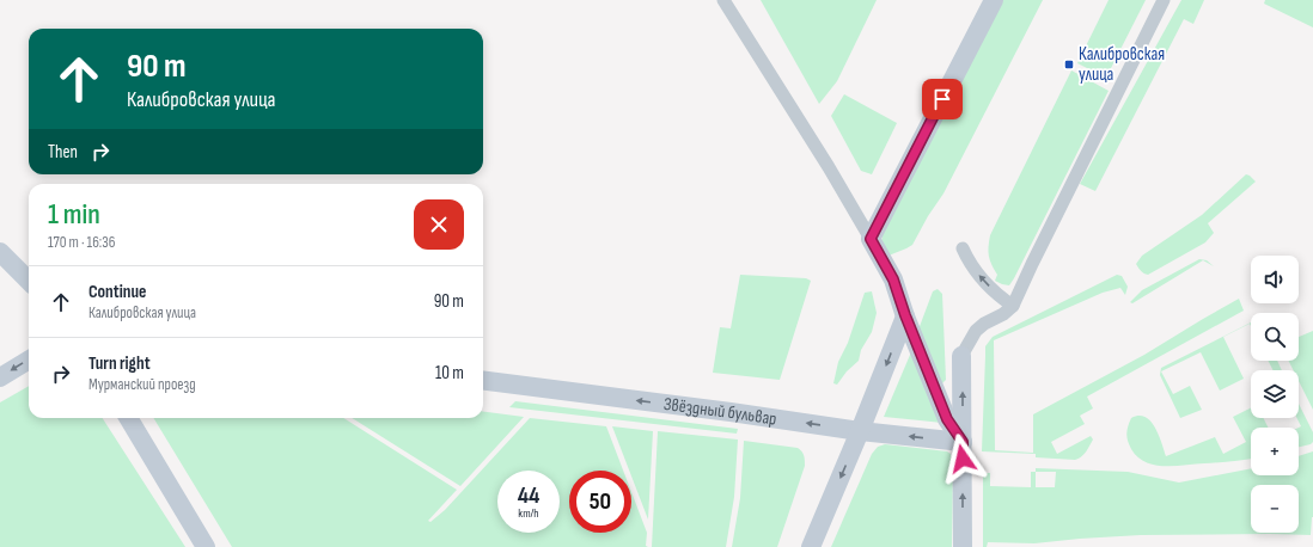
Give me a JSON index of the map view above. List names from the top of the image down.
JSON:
{
  "streets": {
    "street": ["Звёздный бульвар"]
  },
  "one_way": ["Звёздный бульвар"],
  "places": {
    "transit": ["Калибровская улица"]
  },
  "page": {
    "turn": ["90 m", "Калибровская улица"],
    "then": "Then",
    "heading": ["1 min", "170 m · 16:36"],
    "map_buttons": ["+", "−"],
    "list": [
      {
        "name": "Continue",
        "note": "Калибровская улица",
        "value": "90 m"
      },
      {
        "name": "Turn right",
        "note": "Мурманский проезд",
        "value": "10 m"
      }
    ],
    "speed": "44 km/h",
    "limit": "50"
  }
}
